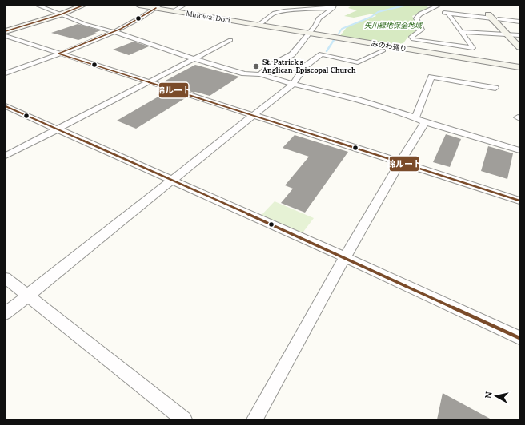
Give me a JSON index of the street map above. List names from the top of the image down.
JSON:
{
  "streets": {
    "street": ["Minowa-Dori", "みのわ通り"]
  },
  "crossings": [
    ["Minowa-Dori", "みのわ通り"]
  ],
  "parks": ["矢川緑地保全地域"],
  "places": ["St. Patrick's Anglican-Episcopal Church"],
  "lines": ["transit line 錦ルート"],
  "north": "left"
}
